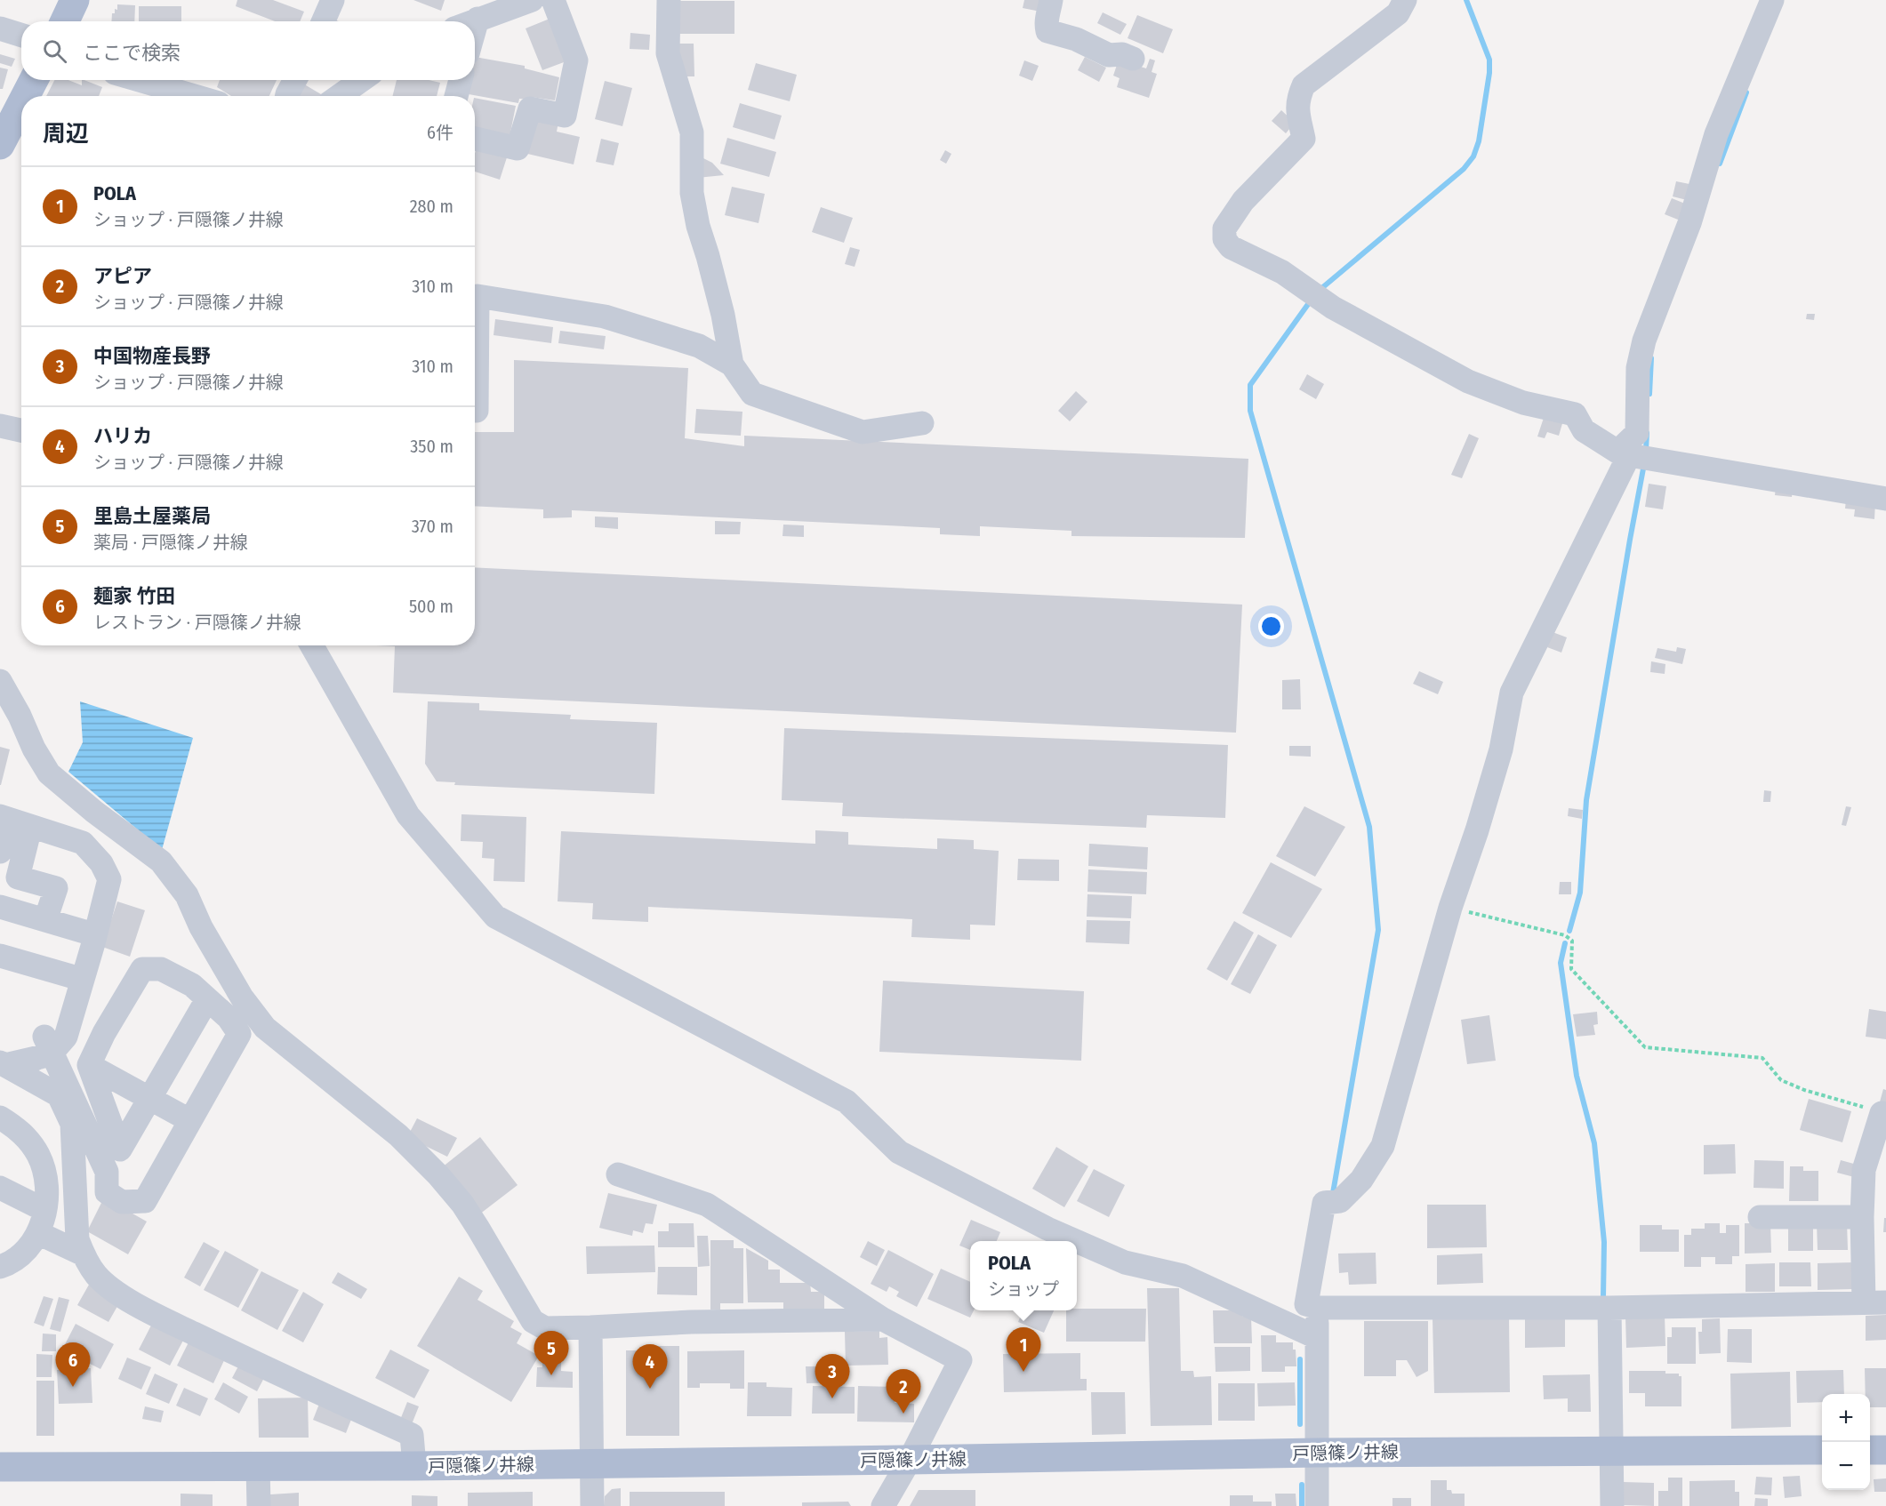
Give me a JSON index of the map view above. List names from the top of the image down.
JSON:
{
  "streets": {
    "main road": ["戸隠篠ノ井線"]
  },
  "page": {
    "search": "ここで検索",
    "heading": ["周辺", "6件"],
    "list": [
      {
        "mark": "1",
        "name": "POLA",
        "note": "ショップ · 戸隠篠ノ井線",
        "value": "280 m"
      },
      {
        "mark": "2",
        "name": "アピア",
        "note": "ショップ · 戸隠篠ノ井線",
        "value": "310 m"
      },
      {
        "mark": "3",
        "name": "中国物産長野",
        "note": "ショップ · 戸隠篠ノ井線",
        "value": "310 m"
      },
      {
        "mark": "4",
        "name": "ハリカ",
        "note": "ショップ · 戸隠篠ノ井線",
        "value": "350 m"
      },
      {
        "mark": "5",
        "name": "里島土屋薬局",
        "note": "薬局 · 戸隠篠ノ井線",
        "value": "370 m"
      },
      {
        "mark": "6",
        "name": "麺家 竹田",
        "note": "レストラン · 戸隠篠ノ井線",
        "value": "500 m"
      }
    ],
    "popup": ["POLA", "ショップ"],
    "pins": [
      "1",
      "5",
      "6",
      "4",
      "3",
      "2"
    ],
    "map_buttons": ["+", "−"]
  }
}
